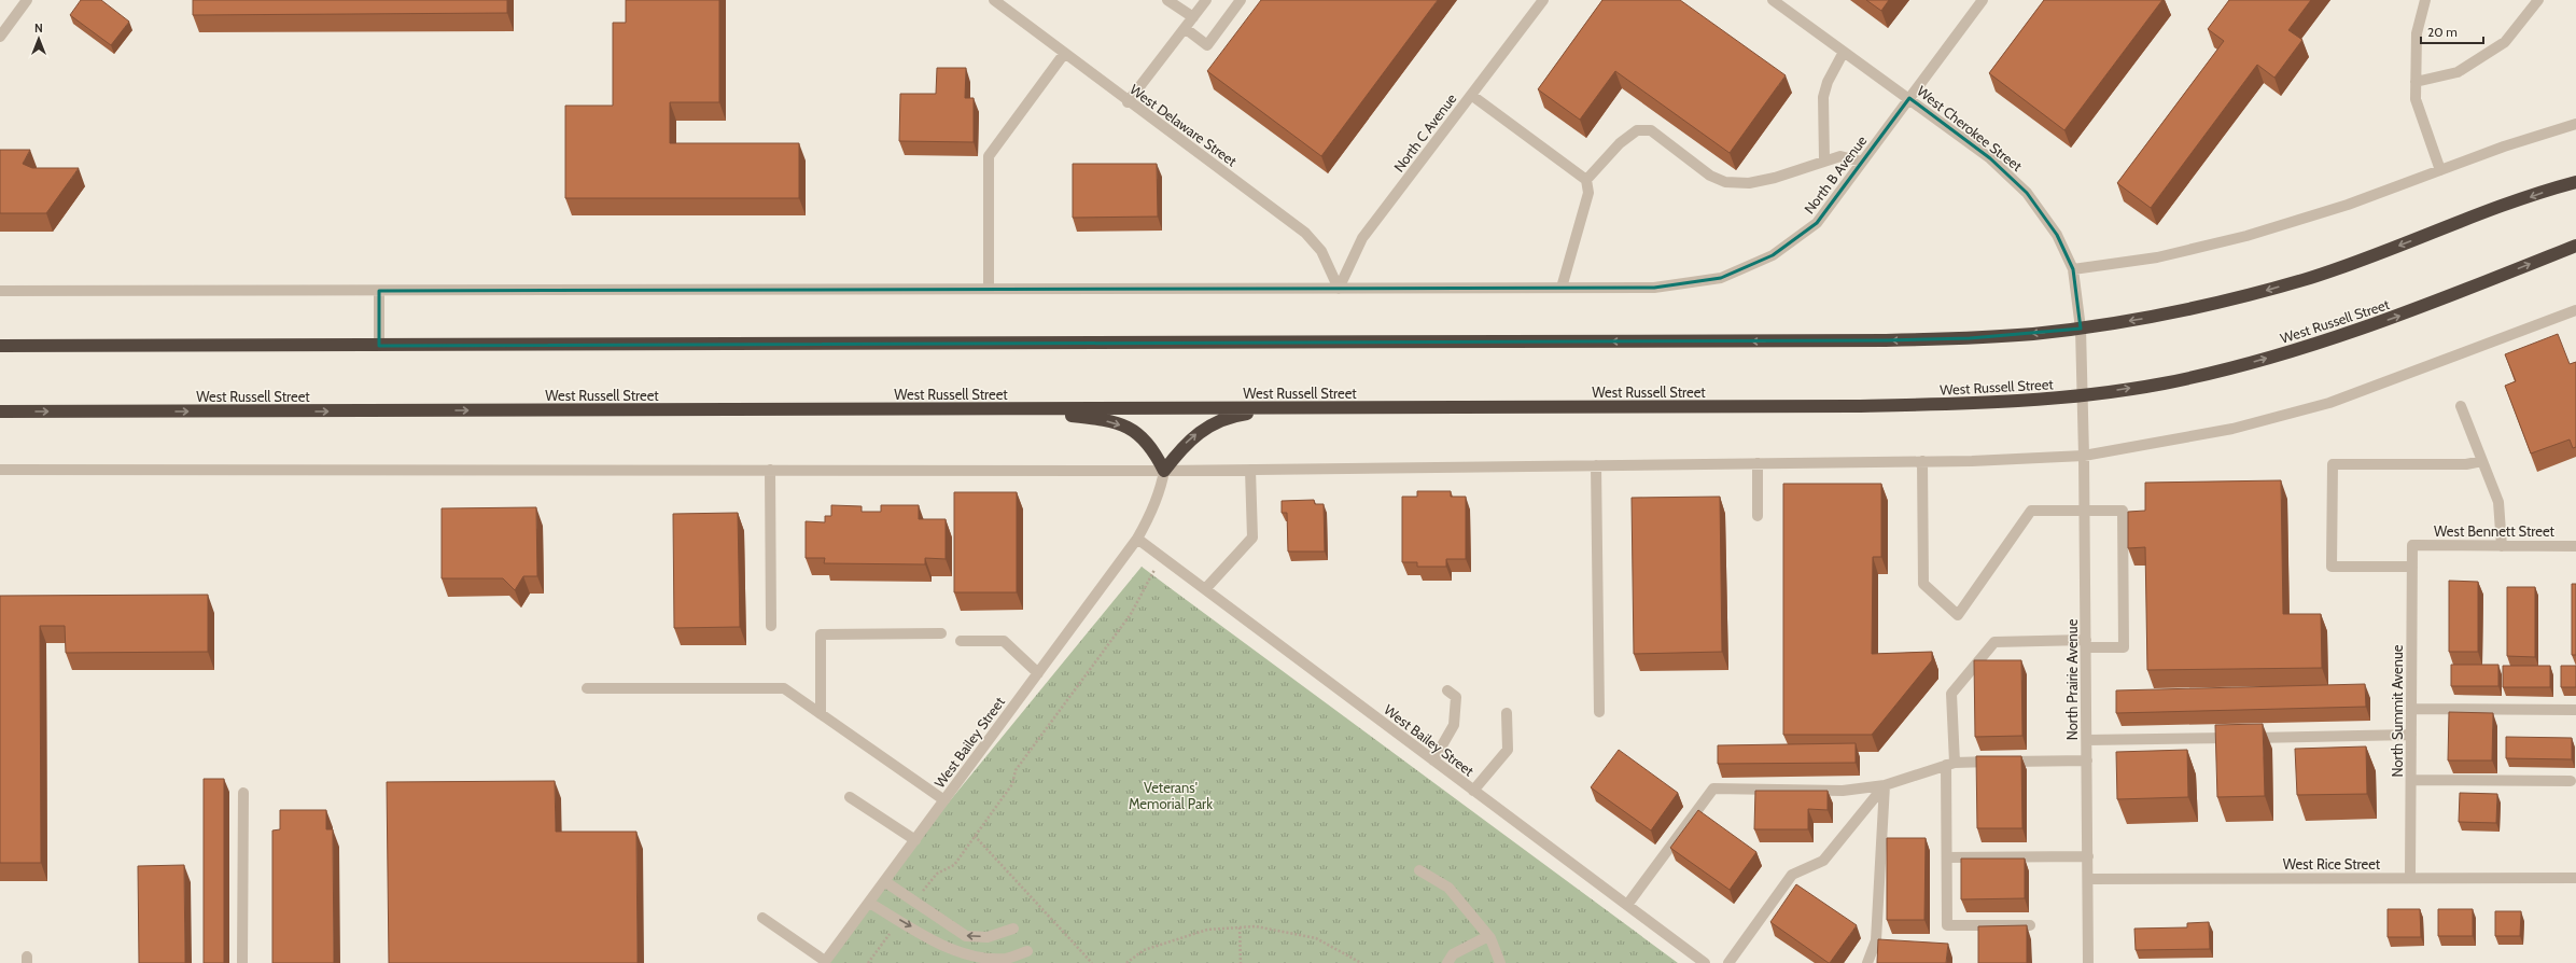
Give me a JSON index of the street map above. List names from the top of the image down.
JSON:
{
  "streets": {
    "highway": ["West Russell Street"],
    "street": [
      "West Delaware Street",
      "West Cherokee Street",
      "North C Avenue",
      "North B Avenue",
      "West Bennett Street",
      "North Prairie Avenue",
      "North Summit Avenue",
      "West Bailey Street",
      "West Rice Street"
    ]
  },
  "crossings": [
    ["West Delaware Street", "North C Avenue"],
    ["West Cherokee Street", "North B Avenue"],
    ["West Cherokee Street", "West Russell Street"],
    ["West Cherokee Street", "North Prairie Avenue"],
    ["West Russell Street", "North Prairie Avenue"],
    ["West Bennett Street", "North Summit Avenue"],
    ["North Prairie Avenue", "West Rice Street"],
    ["North Summit Avenue", "West Rice Street"]
  ],
  "parks": ["Veterans' Memorial Park"],
  "scale_bar": "20 m",
  "north": "top"
}
